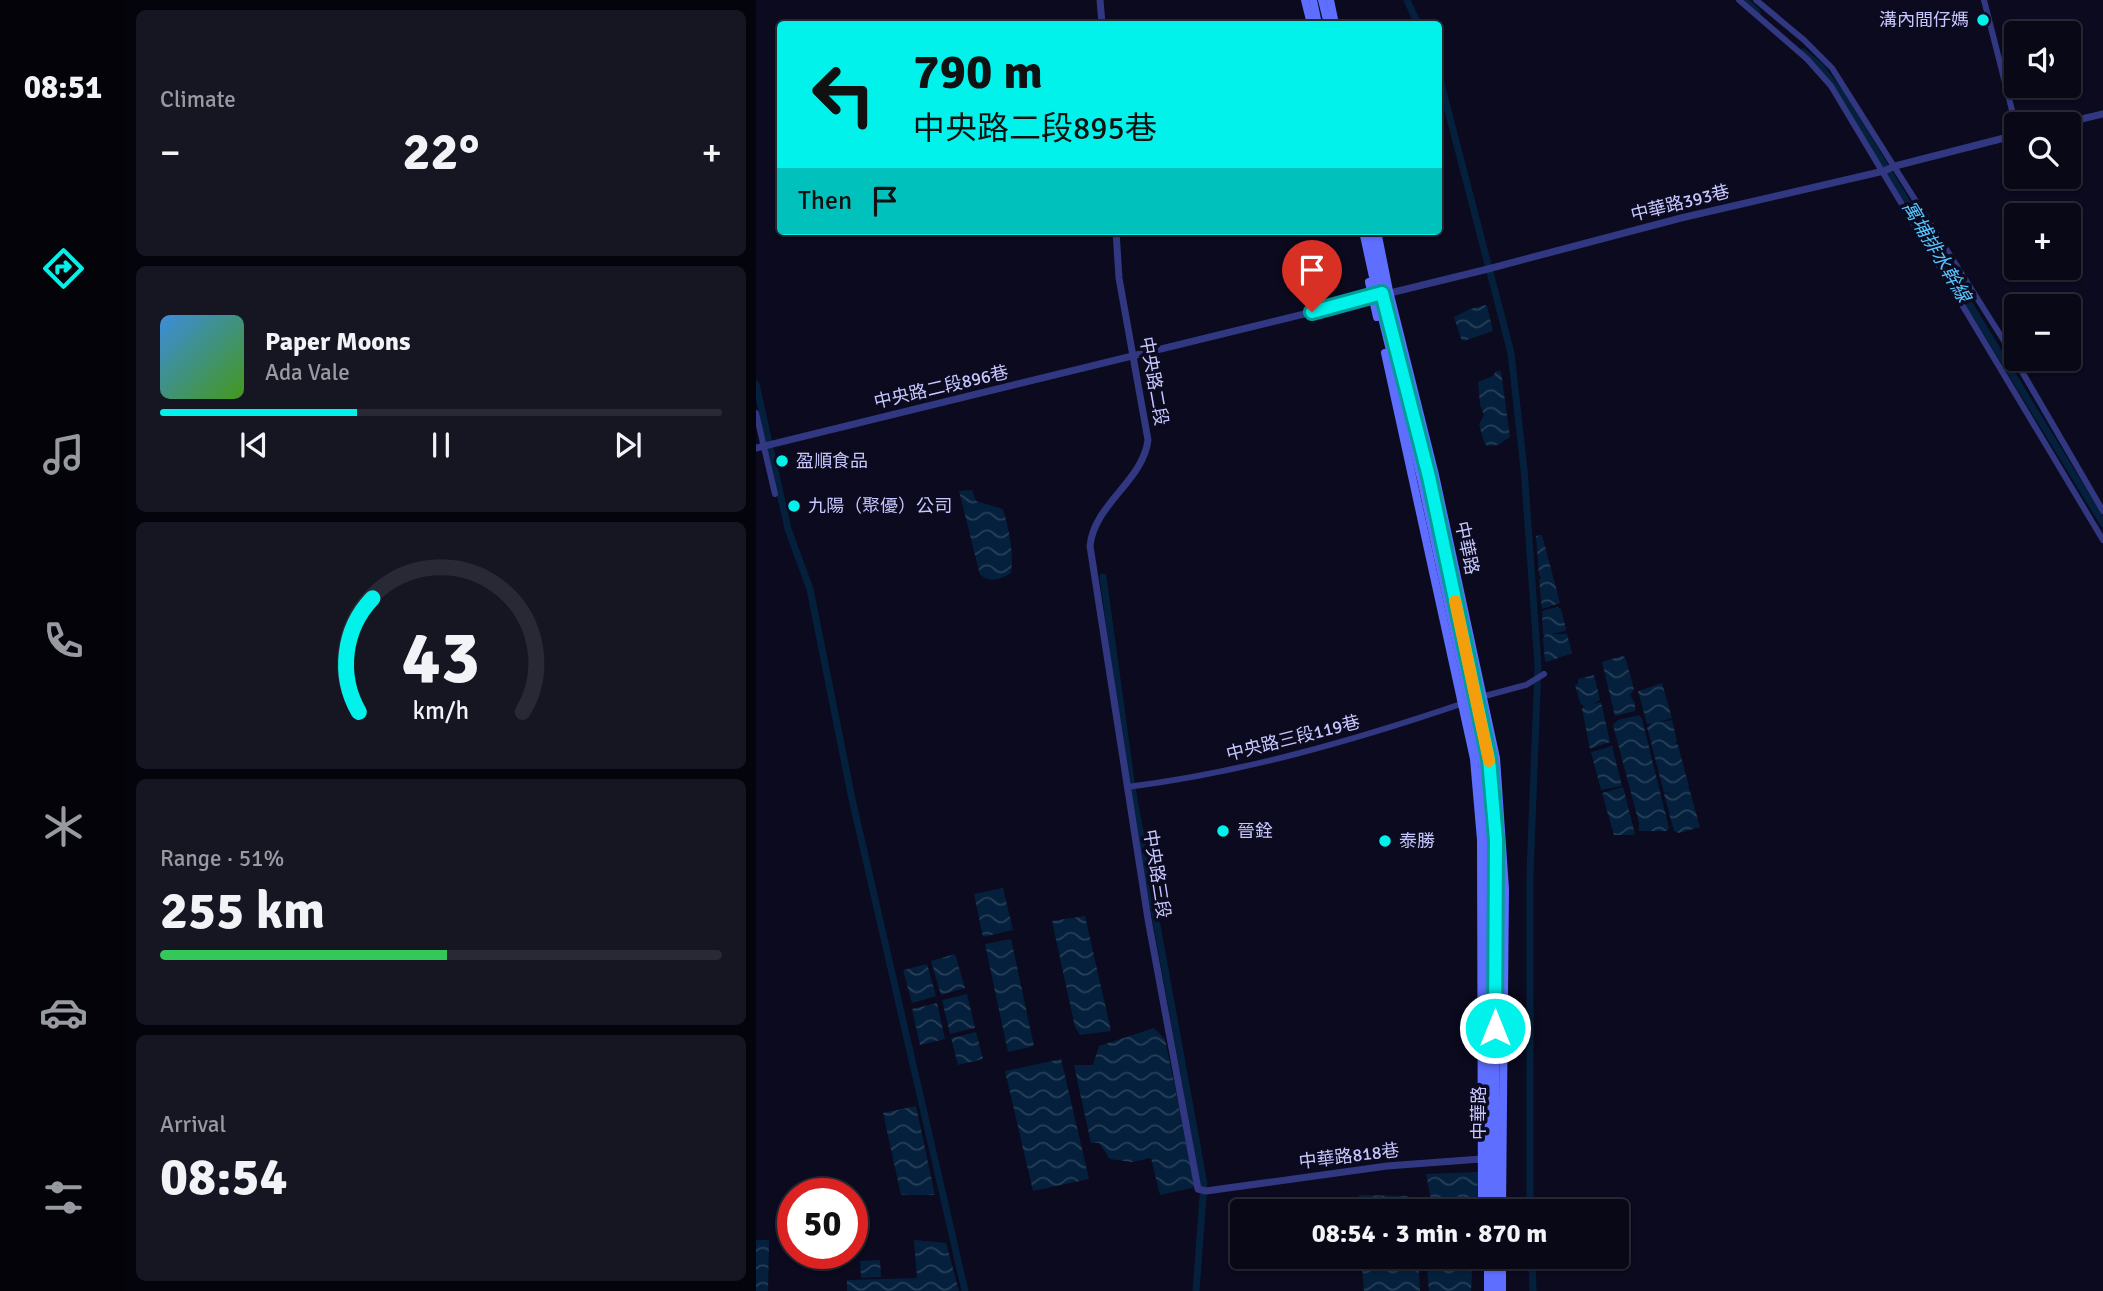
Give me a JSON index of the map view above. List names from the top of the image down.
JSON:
{
  "streets": {
    "main road": ["中華路"],
    "street": [
      "中華路393巷",
      "中央路二段",
      "中央路二段896巷",
      "中央路三段119巷",
      "中央路三段",
      "中華路818巷"
    ]
  },
  "crossings": [
    ["中華路393巷", "中央路二段896巷"],
    ["中華路393巷", "中華路"],
    ["中央路二段", "中央路二段896巷"],
    ["中央路二段", "中央路三段"],
    ["中央路二段896巷", "中華路"],
    ["中華路", "中央路三段119巷"],
    ["中華路", "中華路818巷"],
    ["中央路三段119巷", "中央路三段"],
    ["中央路三段", "中華路818巷"]
  ],
  "water": ["寓埔排水幹線"],
  "places": [
    "溝內間仔媽",
    "盈順食品",
    "九陽（聚優）公司",
    "晉銓",
    "泰勝"
  ],
  "page": {
    "tabs": "08:51",
    "tile": [
      "Climate",
      ["Range · 51%", "255 km"],
      ["Arrival", "08:54"]
    ],
    "map_buttons": ["+", "−"],
    "turn": ["790 m", "中央路二段895巷"],
    "heat": ["−", "22°", "+"],
    "then": "Then",
    "song": ["Paper Moons", "Ada Vale"],
    "limit": "50",
    "trip": "08:54 · 3 min · 870 m",
    "gauge": ["43", "km/h"]
  }
}
